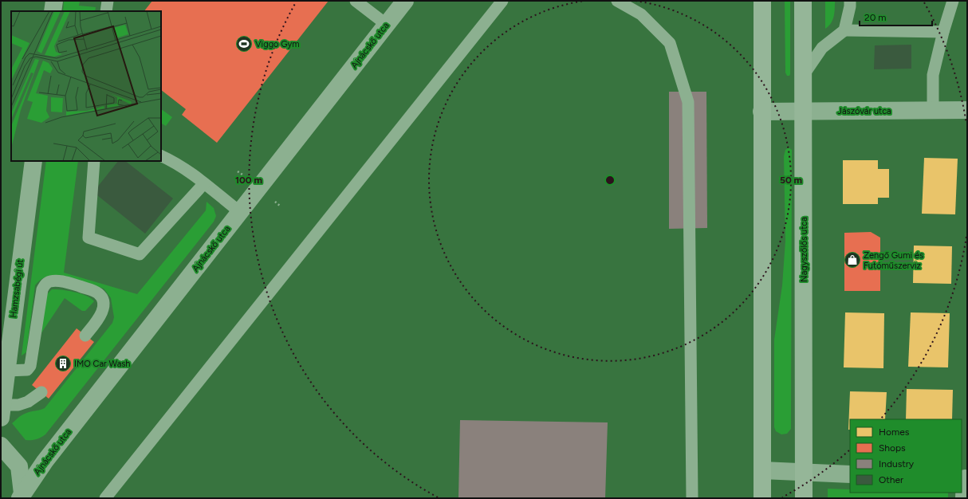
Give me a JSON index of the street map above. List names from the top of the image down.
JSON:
{
  "streets": {
    "main road": ["Nagyszőlős utca"],
    "street": ["Ajnácskő utca", "Jászóvár utca", "Hamzsabégi út"]
  },
  "crossings": [
    ["Jászóvár utca", "Nagyszőlős utca"]
  ],
  "places": {
    "sports": ["Viggo Gym"],
    "shop": ["Zengő Gumi és Futóműszerviz"],
    "building": ["IMO Car Wash"]
  },
  "legend": [
    "Homes",
    "Shops",
    "Industry",
    "Other"
  ],
  "scale_bar": "20 m",
  "rings": ["50 m", "100 m"]
}
